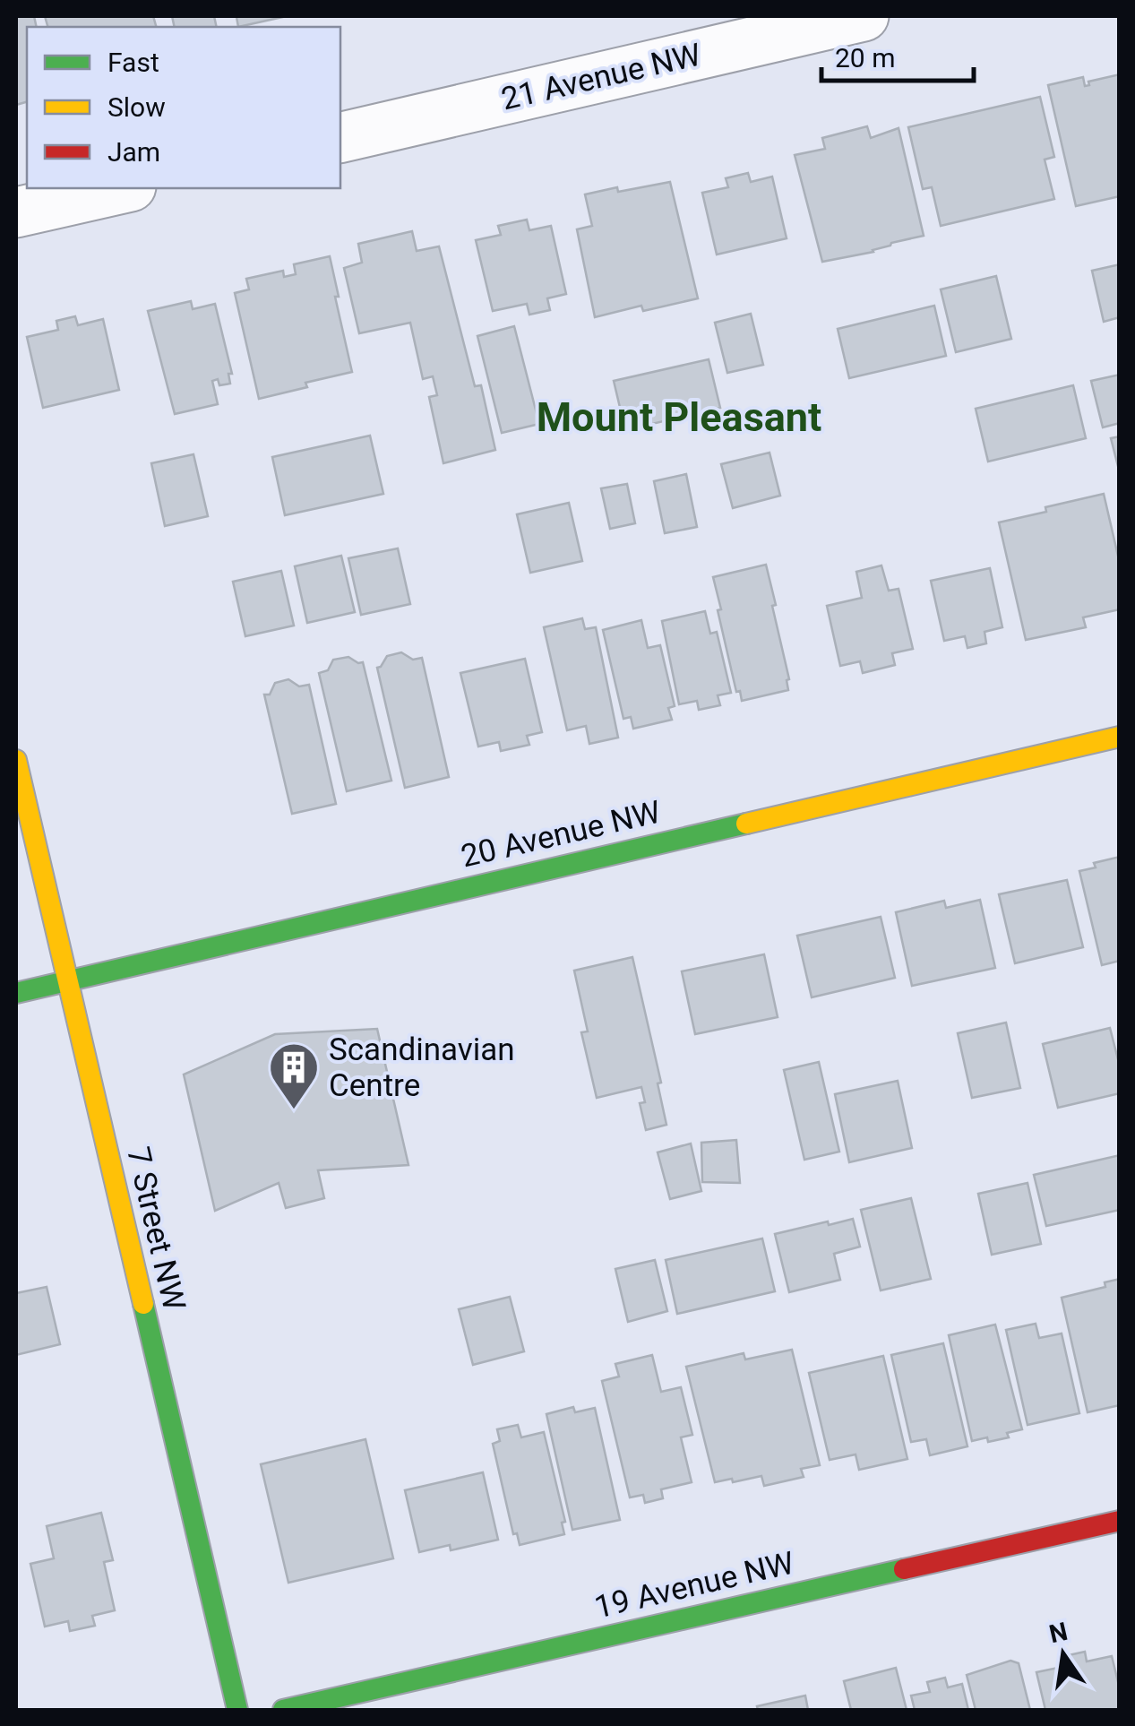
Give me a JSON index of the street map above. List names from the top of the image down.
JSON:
{
  "streets": {
    "street": [
      "21 Avenue NW",
      "20 Avenue NW",
      "7 Street NW",
      "19 Avenue NW"
    ]
  },
  "crossings": [
    ["20 Avenue NW", "7 Street NW"]
  ],
  "districts": ["Mount Pleasant"],
  "places": {
    "building": ["Scandinavian Centre"]
  },
  "legend": ["Fast", "Slow", "Jam"],
  "scale_bar": "20 m",
  "north": "top"
}
